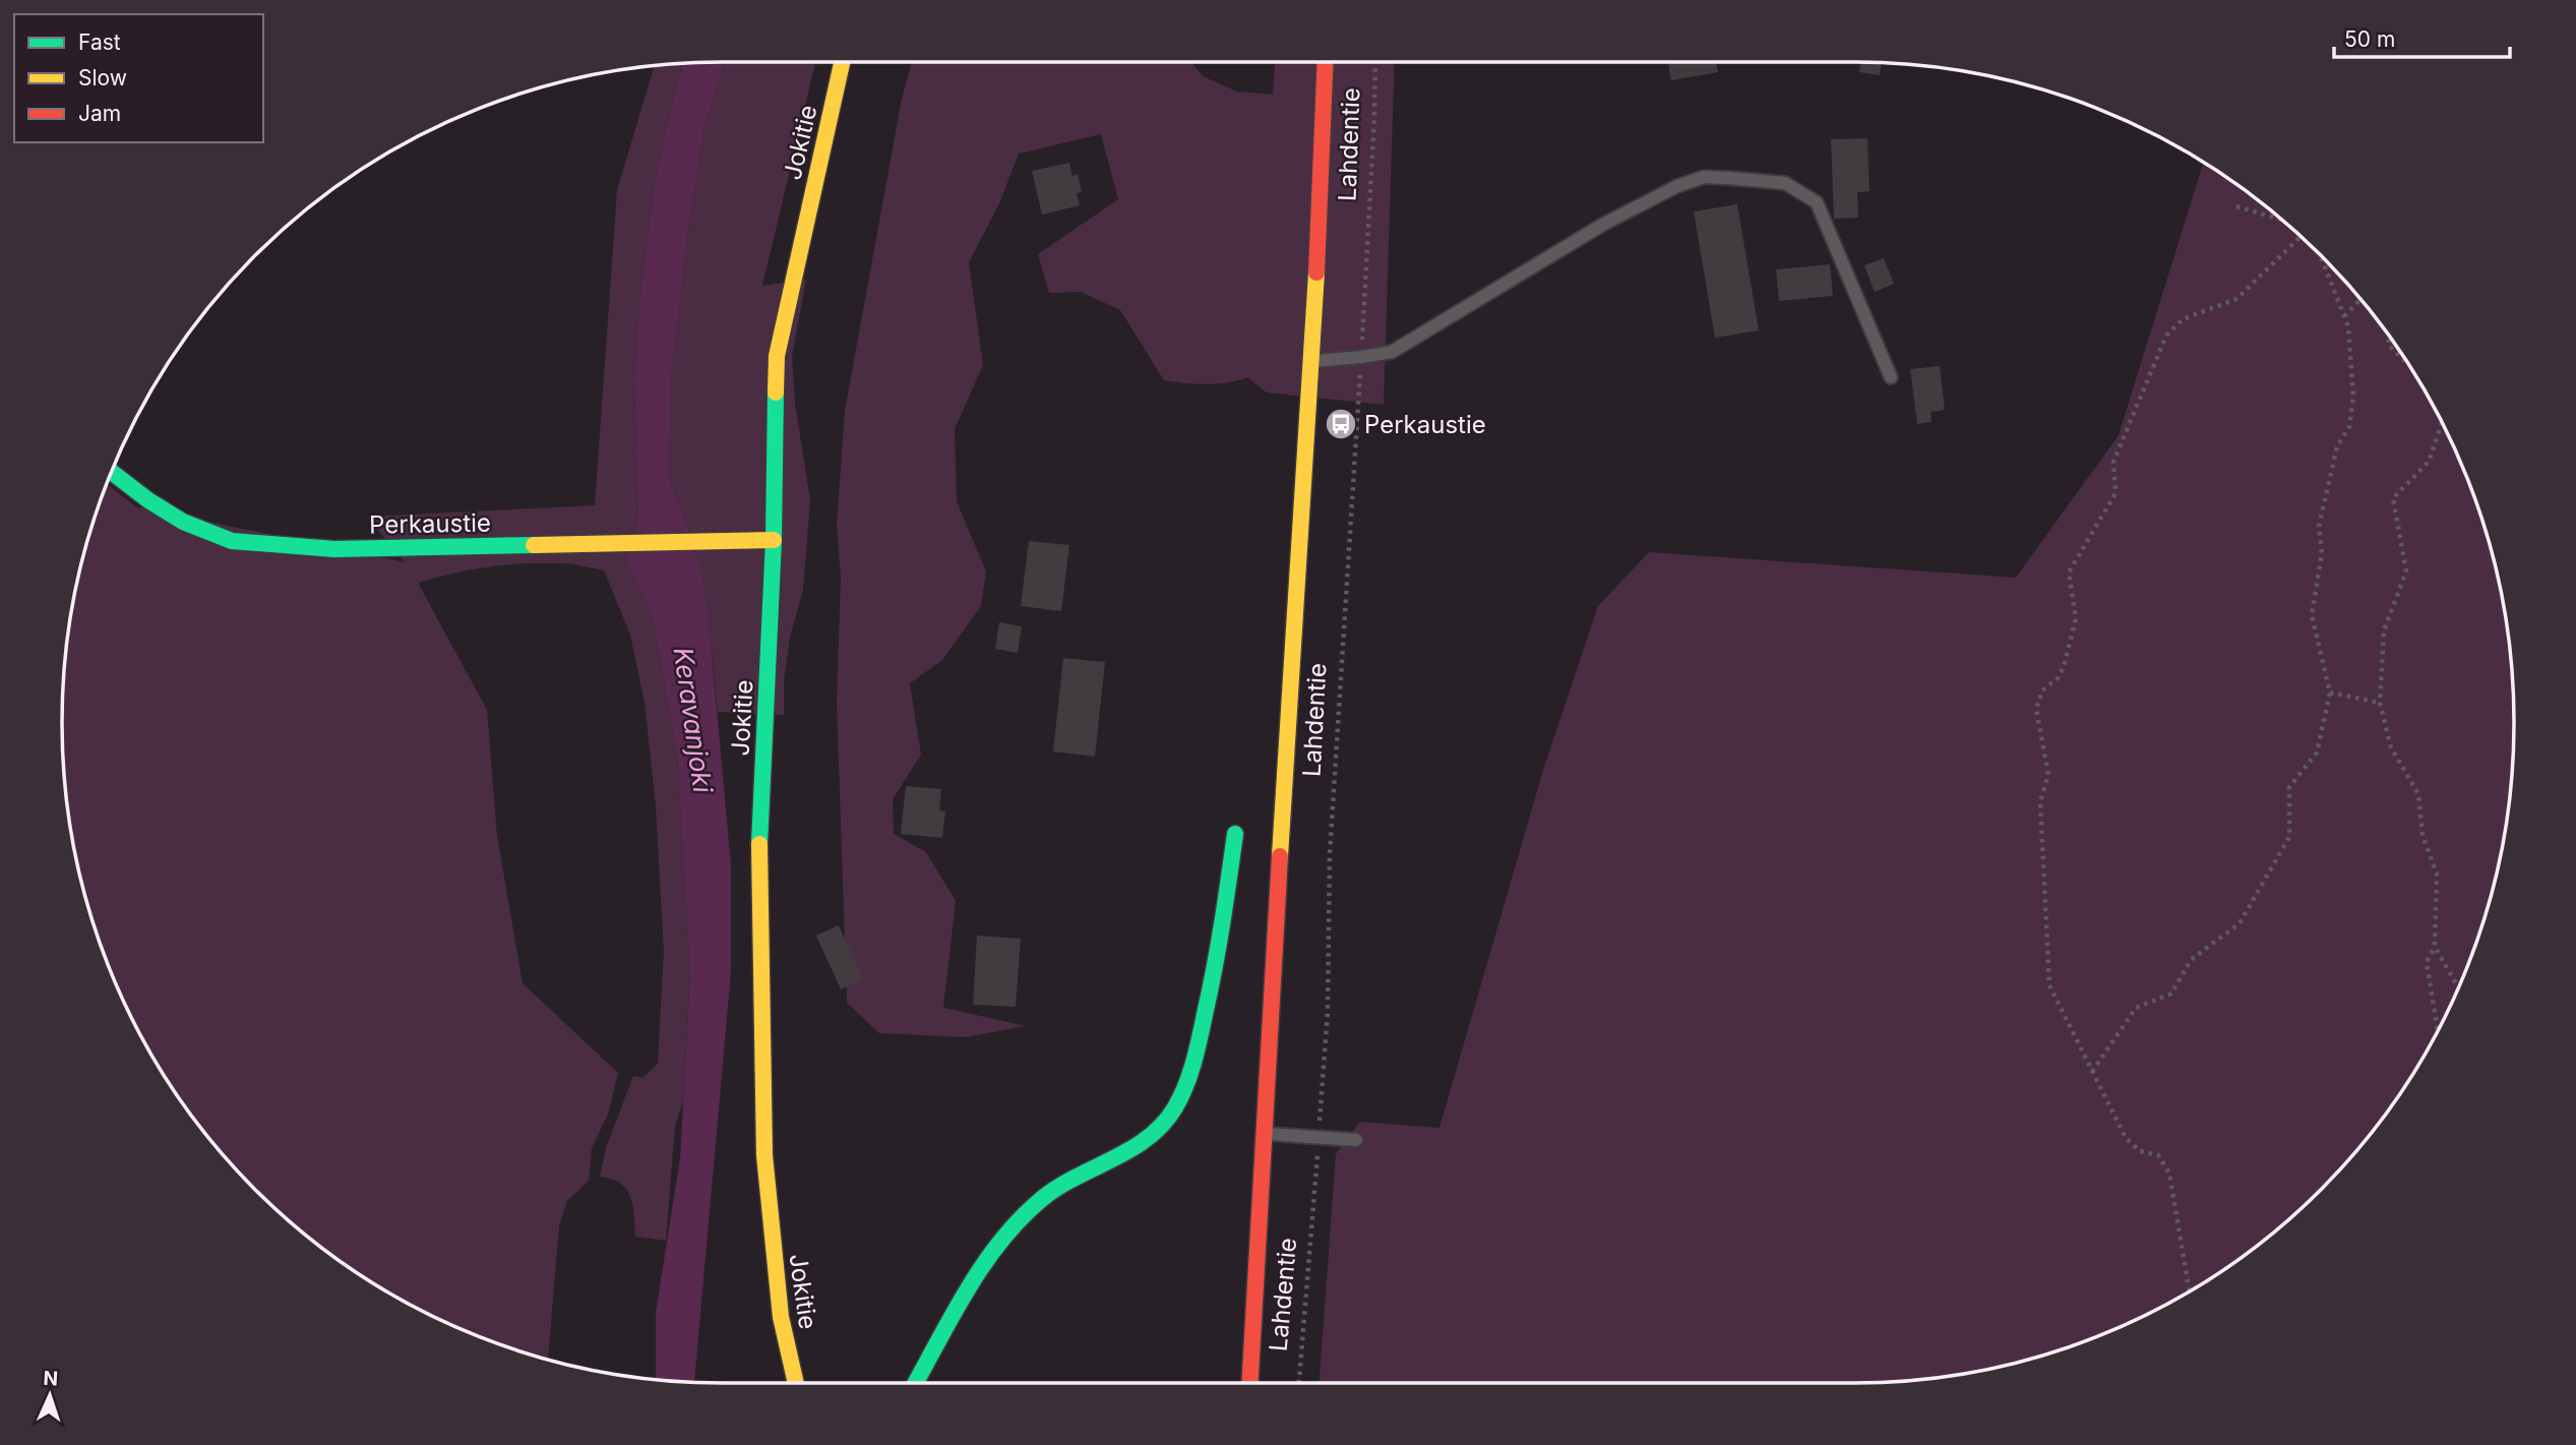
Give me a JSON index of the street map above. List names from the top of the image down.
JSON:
{
  "streets": {
    "street": ["Jokitie", "Lahdentie", "Perkaustie"]
  },
  "crossings": [
    ["Jokitie", "Perkaustie"]
  ],
  "water": ["Keravanjoki"],
  "places": {
    "bus stop": ["Perkaustie"]
  },
  "legend": ["Fast", "Slow", "Jam"],
  "scale_bar": "50 m",
  "north": "top"
}
